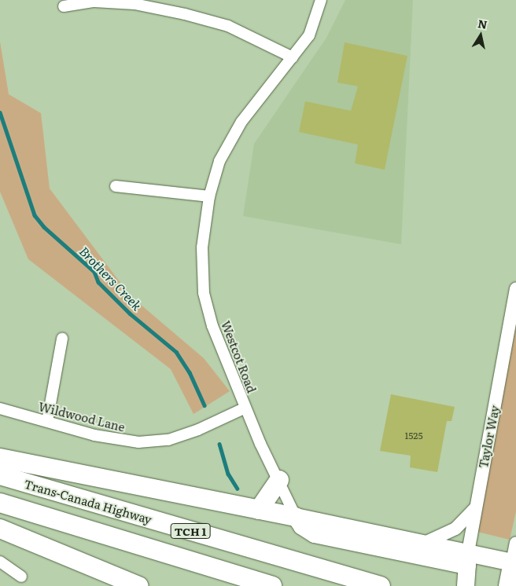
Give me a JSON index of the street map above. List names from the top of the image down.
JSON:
{
  "streets": {
    "highway": ["Taylor Way", "Trans-Canada Highway", "TCH 1"],
    "street": ["Westcot Road", "Wildwood Lane"]
  },
  "crossings": [
    ["Westcot Road", "Wildwood Lane"]
  ],
  "water": ["Brothers Creek"],
  "house_numbers": ["1525"],
  "north": "top"
}
